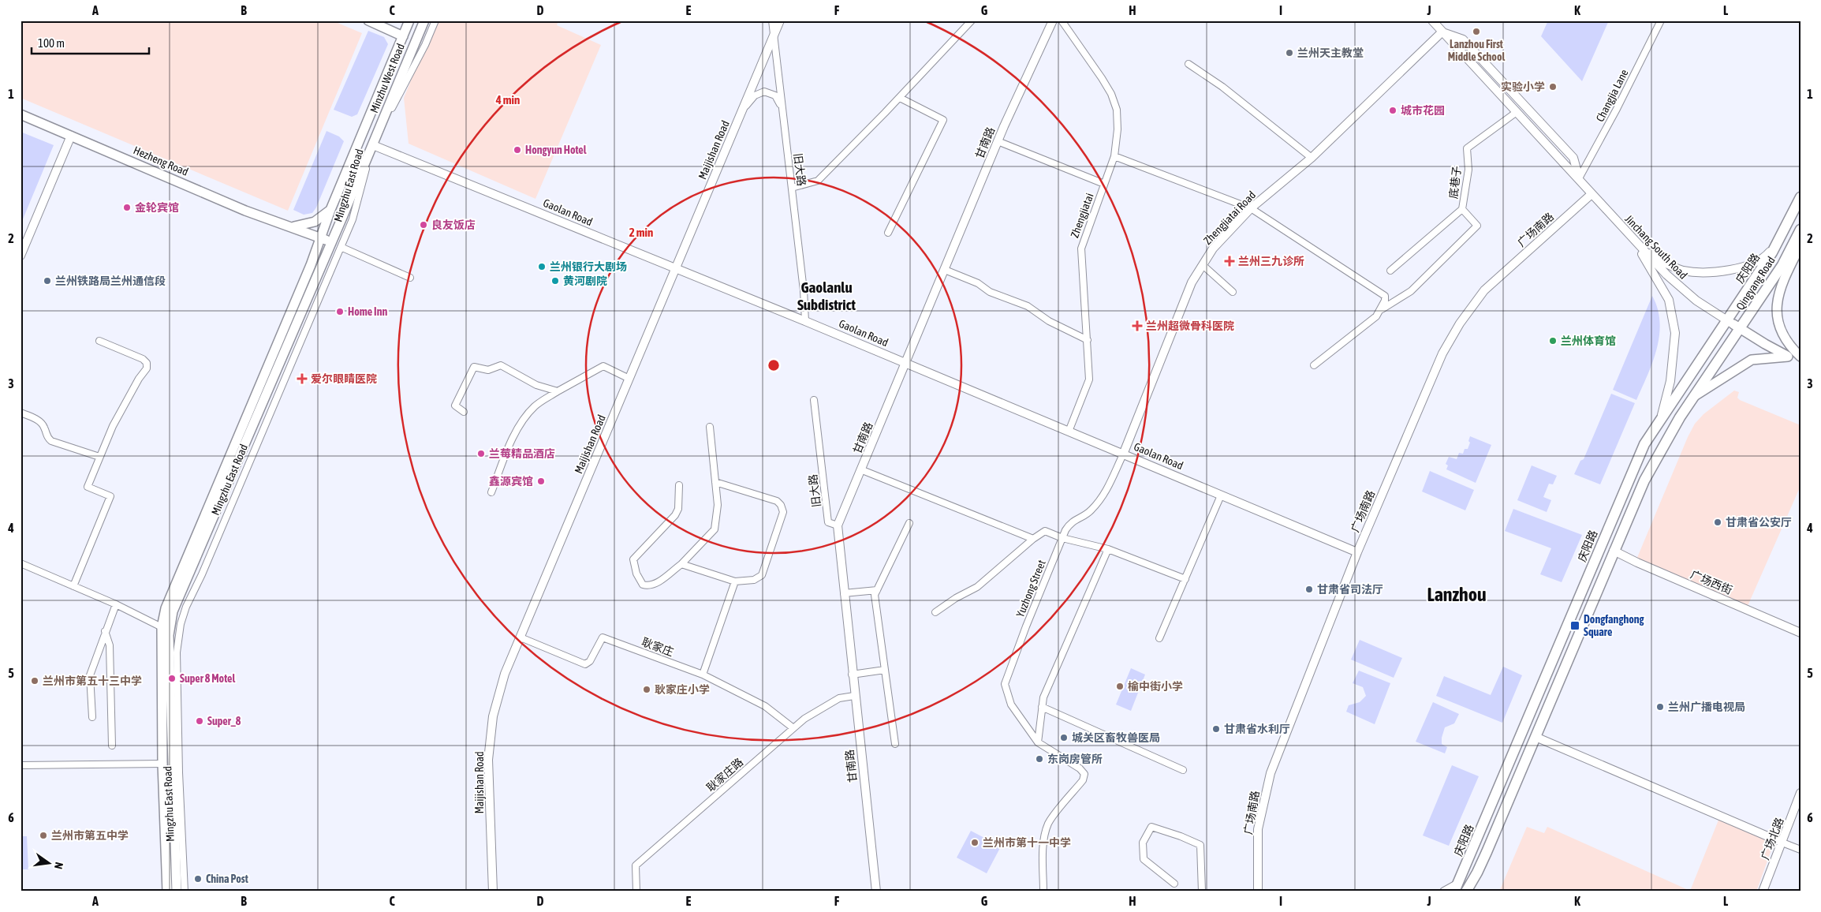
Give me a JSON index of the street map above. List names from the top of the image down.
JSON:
{
  "streets": {
    "main road": [
      "Minzhu West Road",
      "Hezheng Road",
      "Mingzhu East Road",
      "Gaolan Road",
      "庆阳路",
      "Qingyang Road"
    ],
    "street": [
      "Changjia Lane",
      "甘南路",
      "Maijishan Road",
      "旧大路",
      "底巷子",
      "Zhengjiatai",
      "Zhengjiatai Road",
      "广场南路",
      "Jinchang South Road",
      "广场西街",
      "Yuzhong Street",
      "耿家庄",
      "耿家庄路",
      "广场北路"
    ]
  },
  "crossings": [
    ["Minzhu West Road", "Mingzhu East Road"],
    ["Minzhu West Road", "Gaolan Road"],
    ["Changjia Lane", "Jinchang South Road"],
    ["甘南路", "旧大路"],
    ["甘南路", "Gaolan Road"],
    ["甘南路", "耿家庄路"],
    ["Maijishan Road", "旧大路"],
    ["Maijishan Road", "Gaolan Road"],
    ["Maijishan Road", "耿家庄"],
    ["Hezheng Road", "Mingzhu East Road"],
    ["旧大路", "Gaolan Road"],
    ["底巷子", "Jinchang South Road"],
    ["Mingzhu East Road", "Gaolan Road"],
    ["Gaolan Road", "Zhengjiatai"],
    ["Gaolan Road", "Zhengjiatai Road"],
    ["Gaolan Road", "广场南路"],
    ["Gaolan Road", "Yuzhong Street"],
    ["Zhengjiatai Road", "Jinchang South Road"],
    ["Zhengjiatai Road", "Yuzhong Street"],
    ["广场南路", "Jinchang South Road"],
    ["Jinchang South Road", "庆阳路"],
    ["Jinchang South Road", "Qingyang Road"],
    ["庆阳路", "Qingyang Road"],
    ["庆阳路", "广场西街"],
    ["耿家庄", "耿家庄路"]
  ],
  "districts": ["Gaolanlu Subdistrict", "Lanzhou"],
  "places": {
    "other": [
      "Lanzhou First Middle School",
      "兰州天主教堂",
      "实验小学",
      "城市花园",
      "Hongyun Hotel",
      "金轮宾馆",
      "良友饭店",
      "兰州银行大剧场",
      "兰州铁路局兰州通信段",
      "黄河剧院",
      "Home Inn",
      "兰州体育馆",
      "兰莓精品酒店",
      "鑫源宾馆",
      "甘肃省公安厅",
      "甘肃省司法厅",
      "Super 8 Motel",
      "兰州市第五十三中学",
      "榆中街小学",
      "耿家庄小学",
      "兰州广播电视局",
      "Super_8",
      "甘肃省水利厅",
      "城关区畜牧兽医局",
      "东岗房管所",
      "兰州市第五中学",
      "兰州市第十一中学",
      "China Post"
    ],
    "health": ["兰州三九诊所", "兰州超微骨科医院", "爱尔眼睛医院"],
    "transit": ["Dongfanghong Square"]
  },
  "scale_bar": "100 m",
  "north": "right",
  "grid": {
    "columns": [
      "A",
      "B",
      "C",
      "D",
      "E",
      "F",
      "G",
      "H",
      "I",
      "J",
      "K",
      "L"
    ],
    "rows": [
      "1",
      "2",
      "3",
      "4",
      "5",
      "6"
    ]
  },
  "rings": ["4 min", "2 min"]
}
